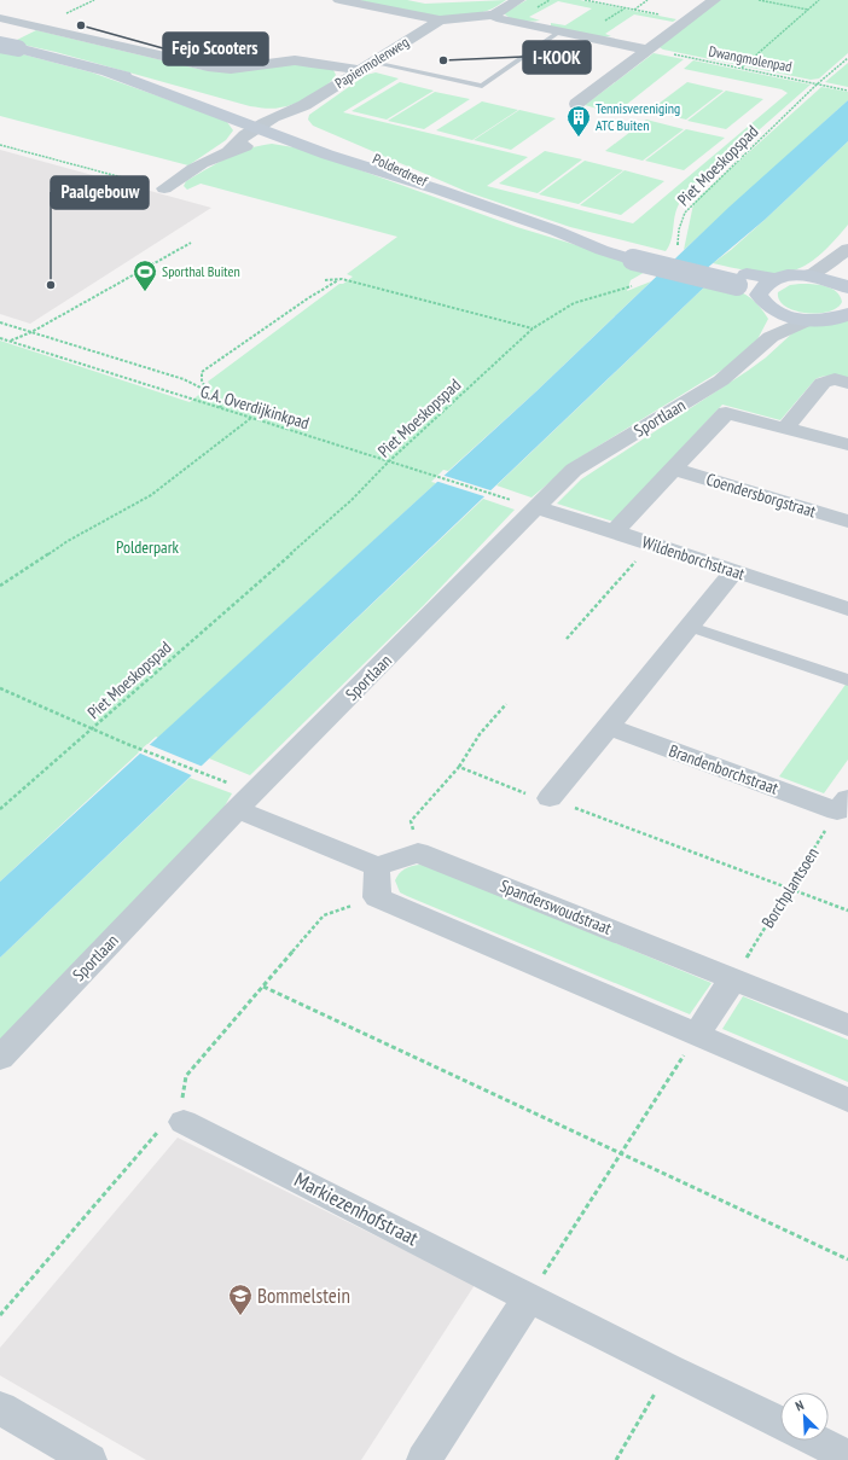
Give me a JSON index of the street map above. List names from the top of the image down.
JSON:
{
  "streets": {
    "main road": ["Polderdreef"],
    "street": [
      "Papiermolenweg",
      "Sportlaan",
      "Coendersborgstraat",
      "Wildenborchstraat",
      "Brandenborchstraat",
      "Spanderswoudstraat",
      "Markiezenhofstraat"
    ],
    "path": [
      "Dwangmolenpad",
      "Piet Moeskopspad",
      "G.A. Overdijkinkpad",
      "Borchplantsoen"
    ]
  },
  "crossings": [
    ["Dwangmolenpad", "Piet Moeskopspad"],
    ["Papiermolenweg", "Polderdreef"],
    ["Piet Moeskopspad", "G.A. Overdijkinkpad"],
    ["Sportlaan", "Wildenborchstraat"],
    ["Brandenborchstraat", "Borchplantsoen"],
    ["Borchplantsoen", "Spanderswoudstraat"]
  ],
  "parks": ["Polderpark"],
  "places": {
    "other": ["Fejo Scooters", "I-KOOK", "Paalgebouw"],
    "building": ["Tennisvereniging ATC Buiten"],
    "sports": ["Sporthal Buiten"],
    "school or university": ["Bommelstein"]
  },
  "north": "top left"
}
